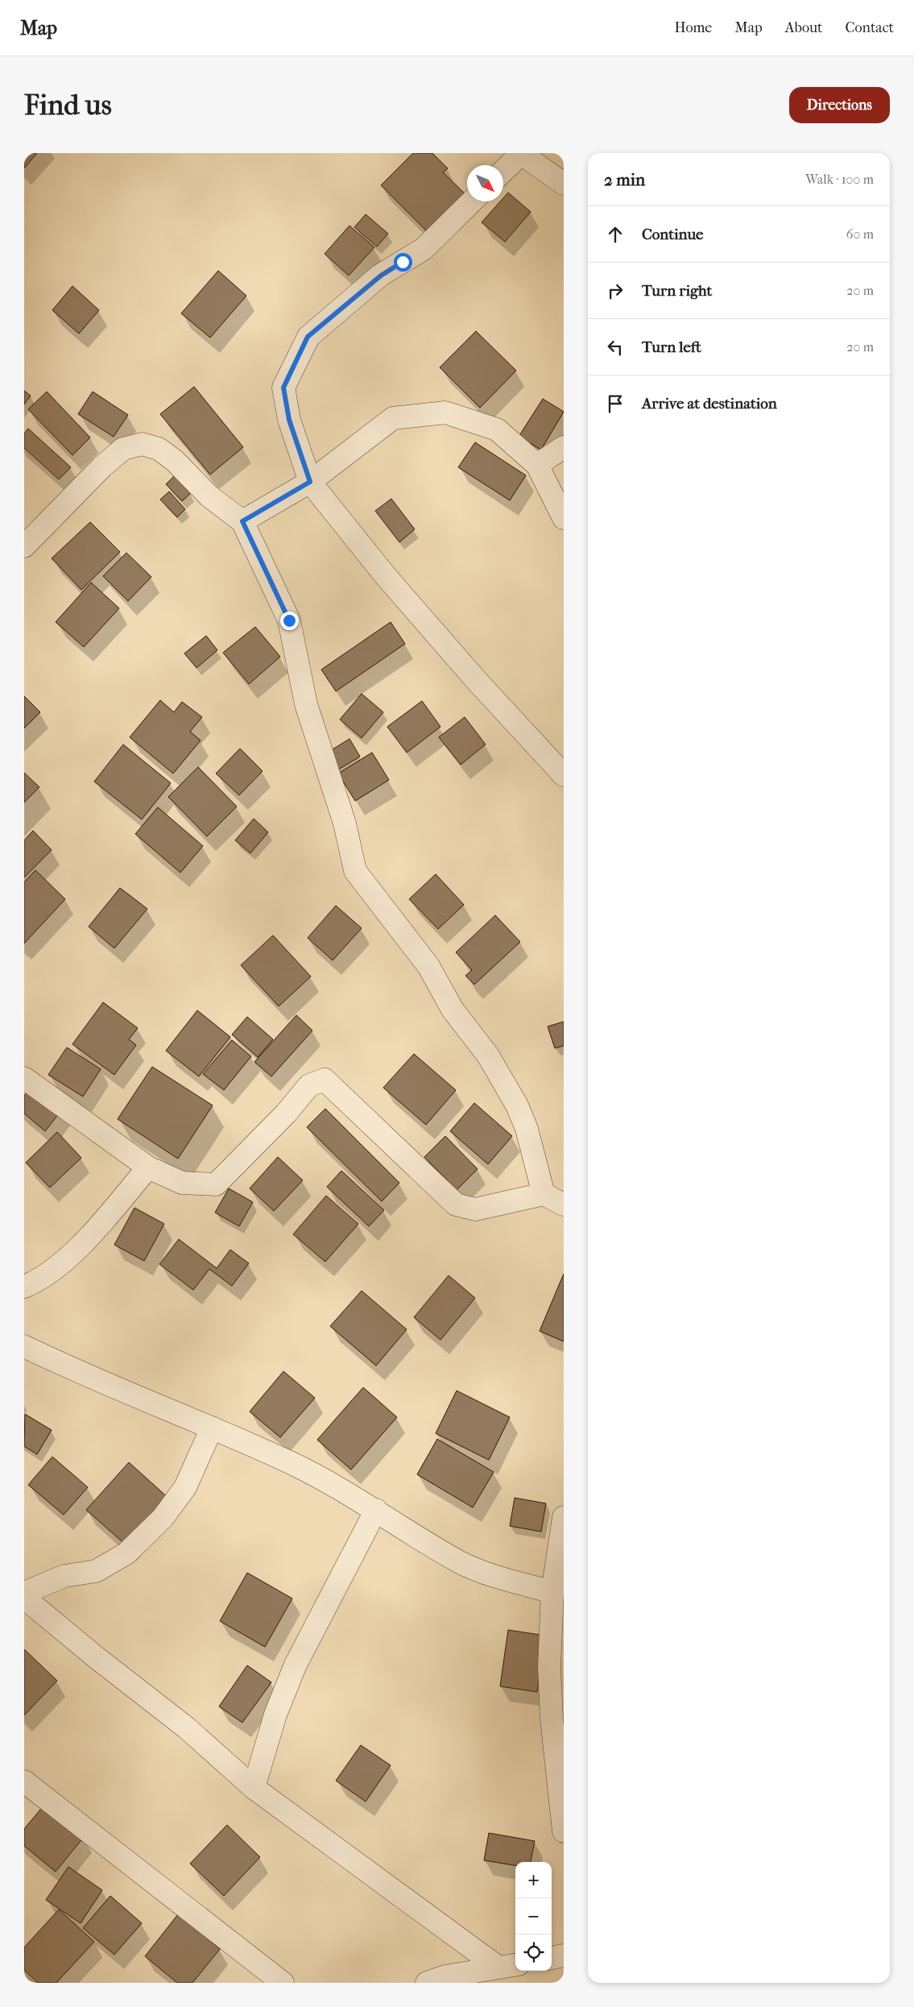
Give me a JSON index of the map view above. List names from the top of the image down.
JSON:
{
  "north": "bottom right",
  "page": {
    "header": "Map",
    "nav": [
      "Home",
      "Map",
      "About",
      "Contact"
    ],
    "buttons": "Directions",
    "title": "Find us",
    "heading": ["2 min", "Walk · 100 m"],
    "list": [
      ["Continue", "60 m"],
      ["Turn right", "20 m"],
      ["Turn left", "20 m"],
      "Arrive at destination"
    ],
    "map_buttons": ["+", "−"]
  }
}
